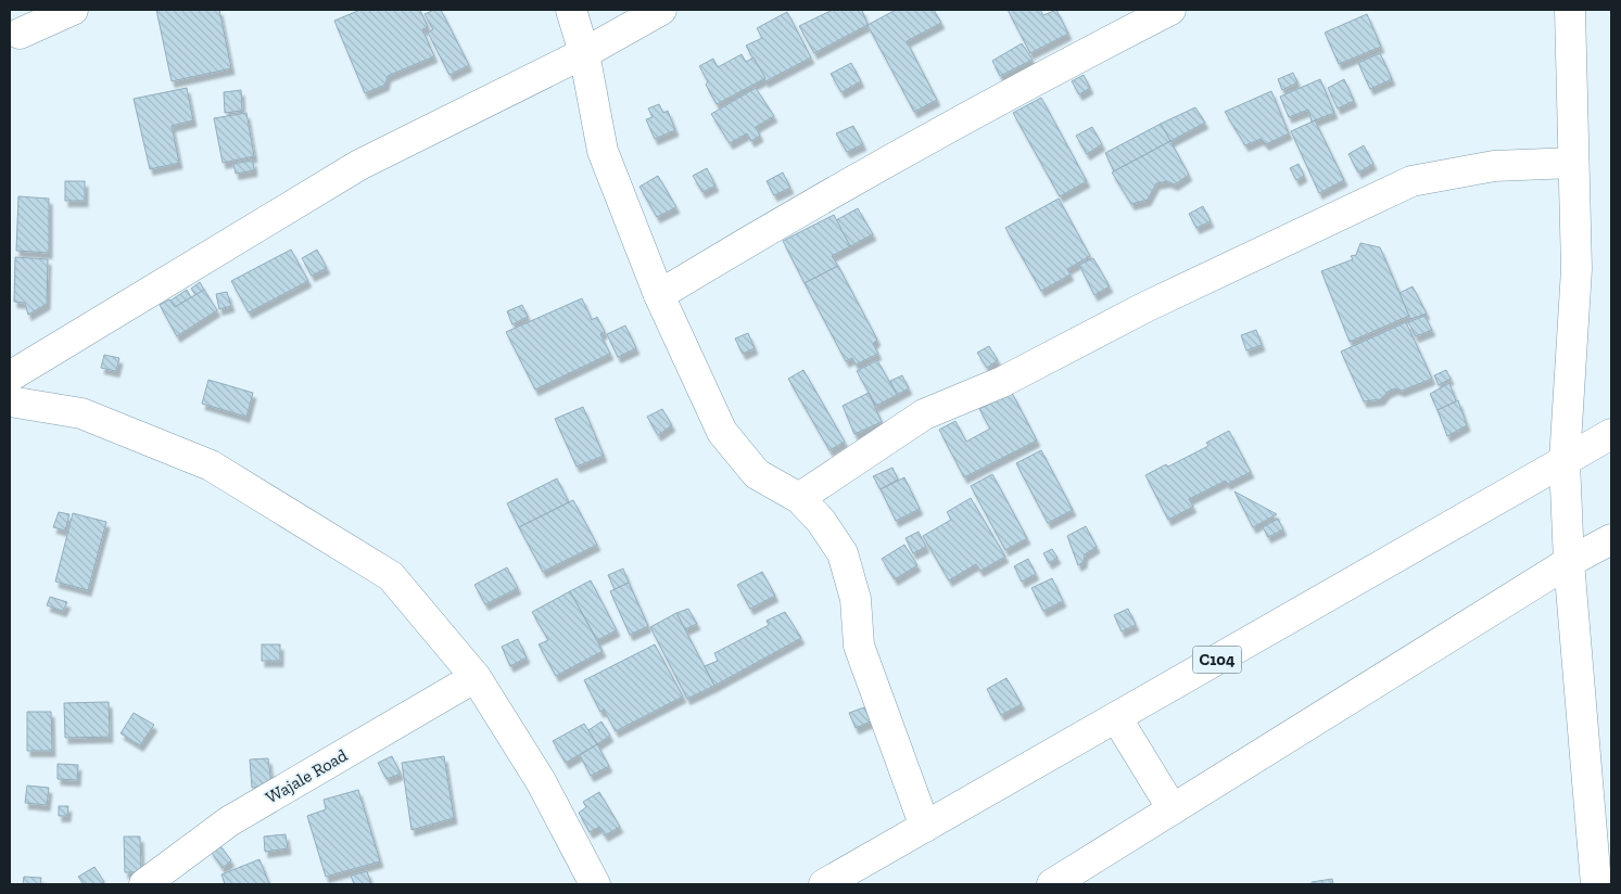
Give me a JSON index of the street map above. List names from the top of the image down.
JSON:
{
  "streets": {
    "main road": ["C104", "Wajale Road"]
  }
}
